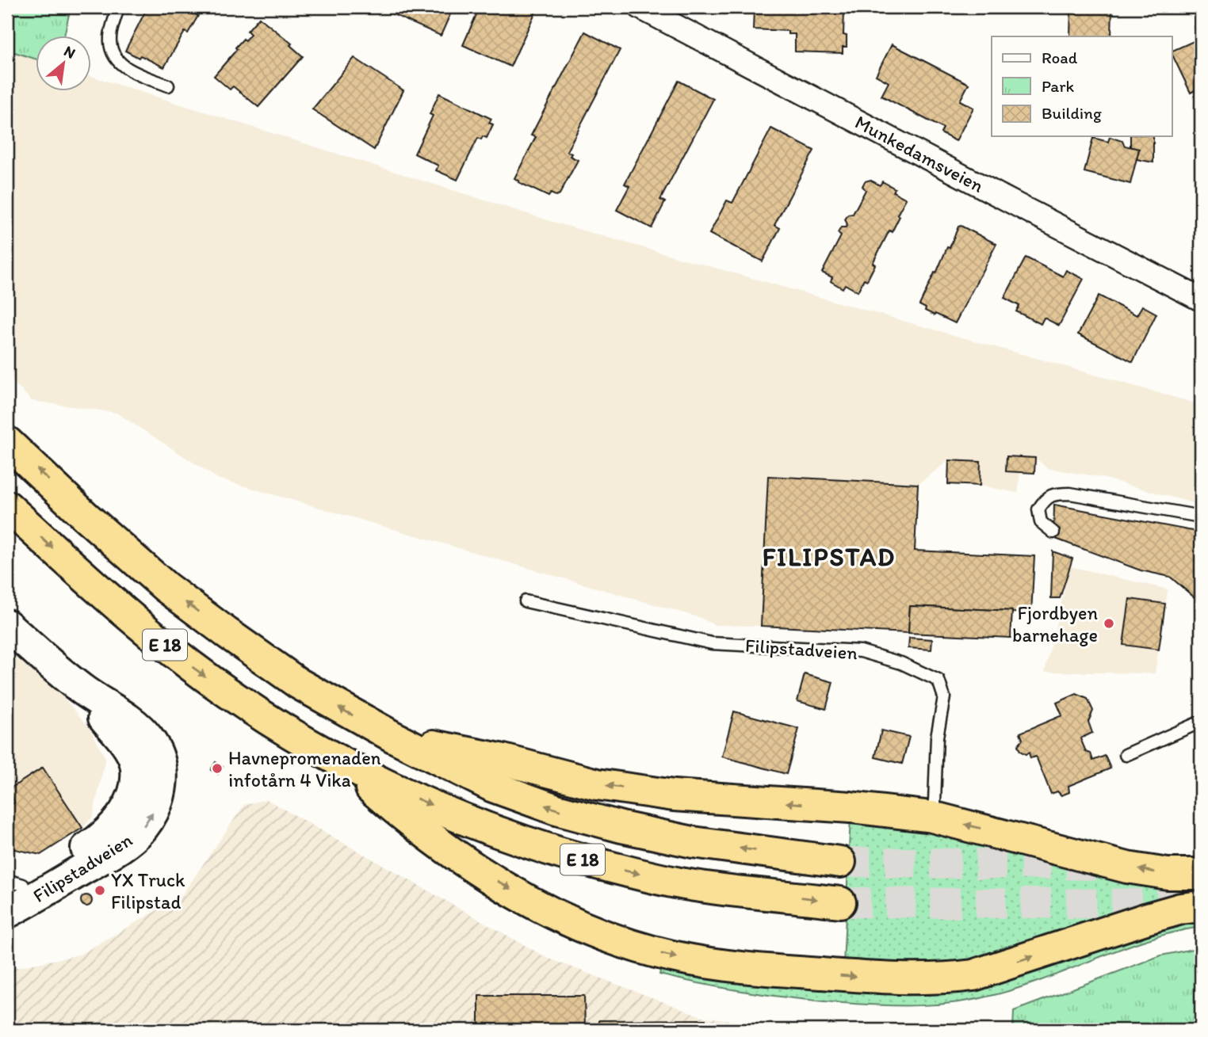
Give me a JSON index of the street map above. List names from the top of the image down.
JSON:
{
  "streets": {
    "highway": ["E 18"],
    "street": ["Munkedamsveien", "Filipstadveien"]
  },
  "districts": ["FILIPSTAD"],
  "places": ["Fjordbyen barnehage", "Havnepromenaden infotårn 4 Vika", "YX Truck Filipstad"],
  "legend": ["Road", "Park", "Building"],
  "north": "top right"
}
